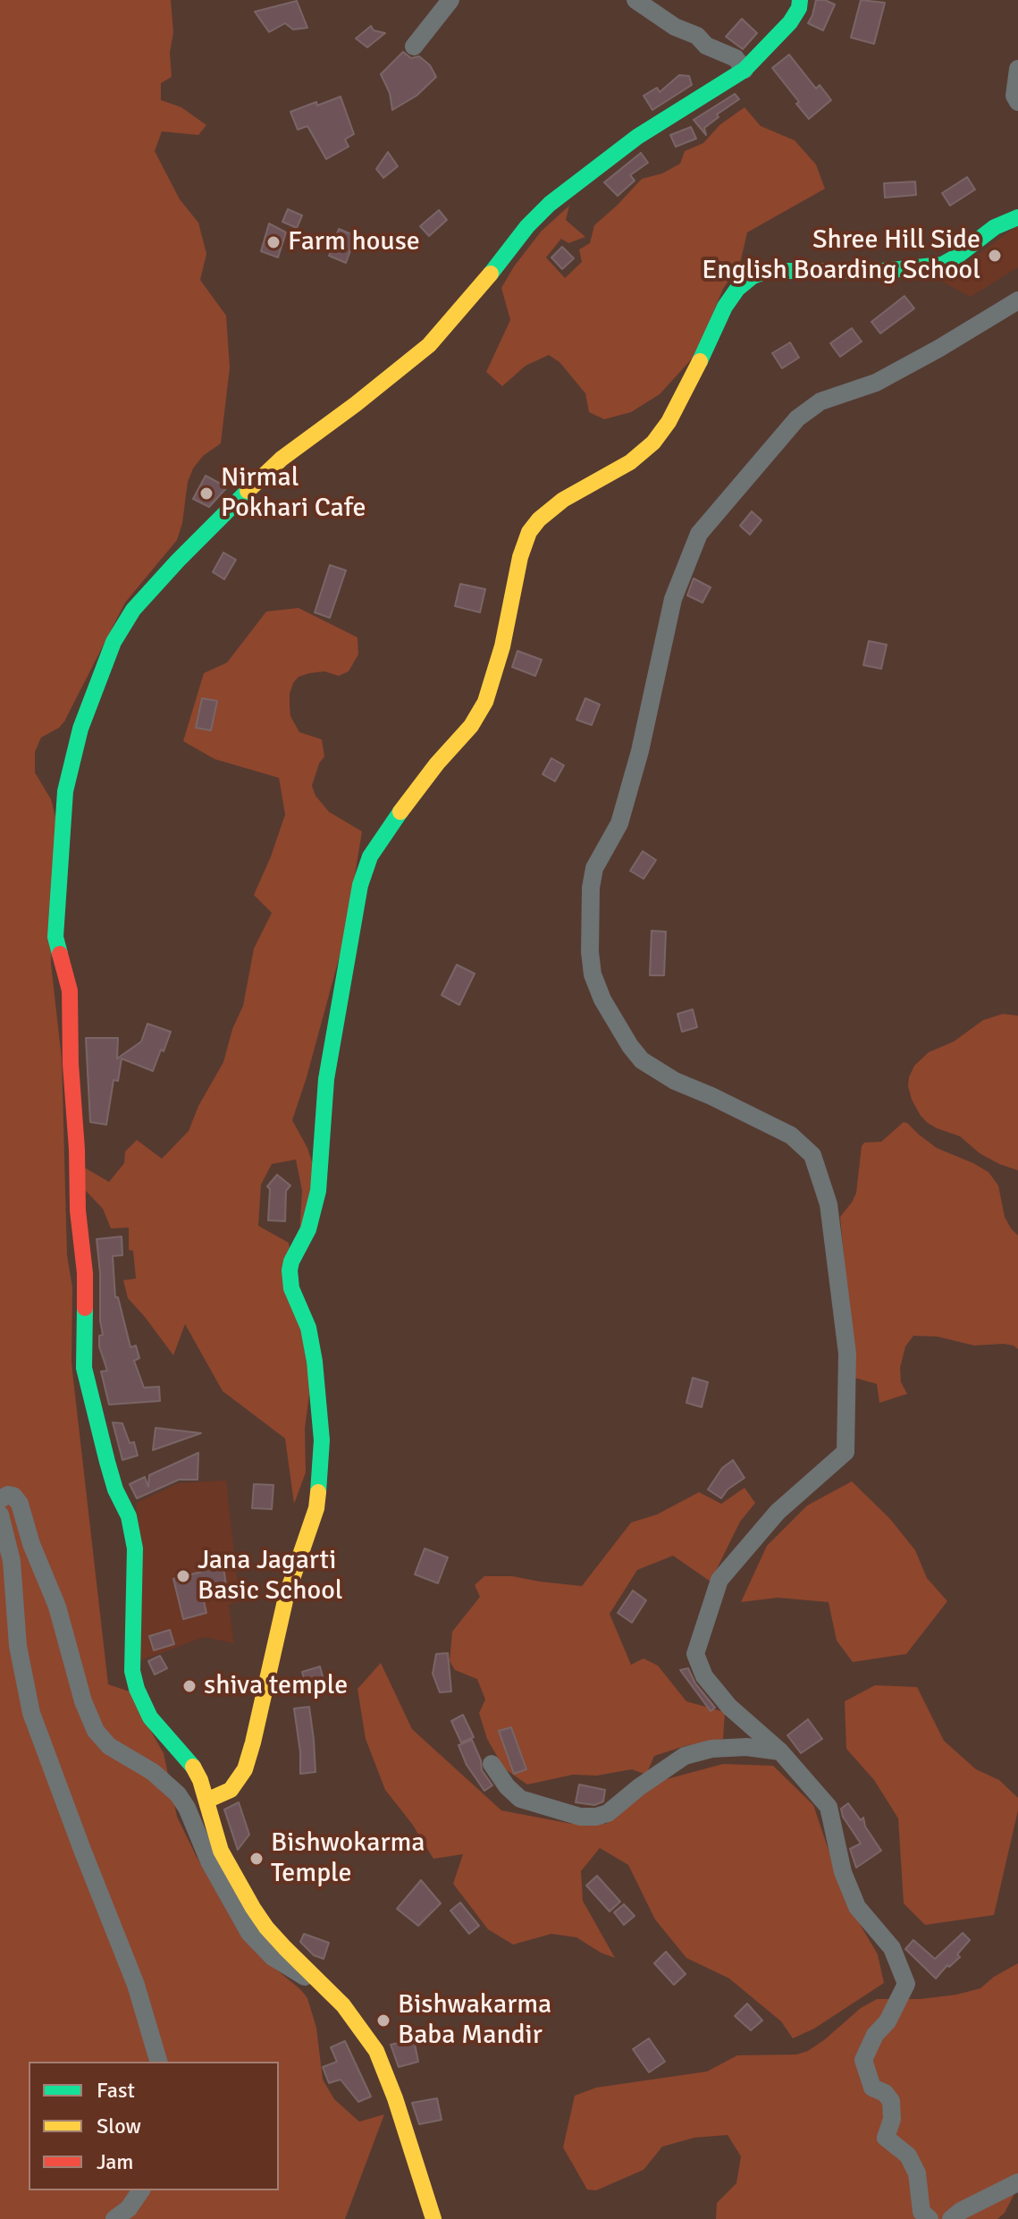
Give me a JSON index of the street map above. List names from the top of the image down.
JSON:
{
  "places": [
    "Farm house",
    "Shree Hill Side English Boarding School",
    "Nirmal Pokhari Cafe",
    "Jana Jagarti Basic School",
    "shiva temple",
    "Bishwokarma Temple",
    "Bishwakarma Baba Mandir"
  ],
  "legend": ["Fast", "Slow", "Jam"]
}
